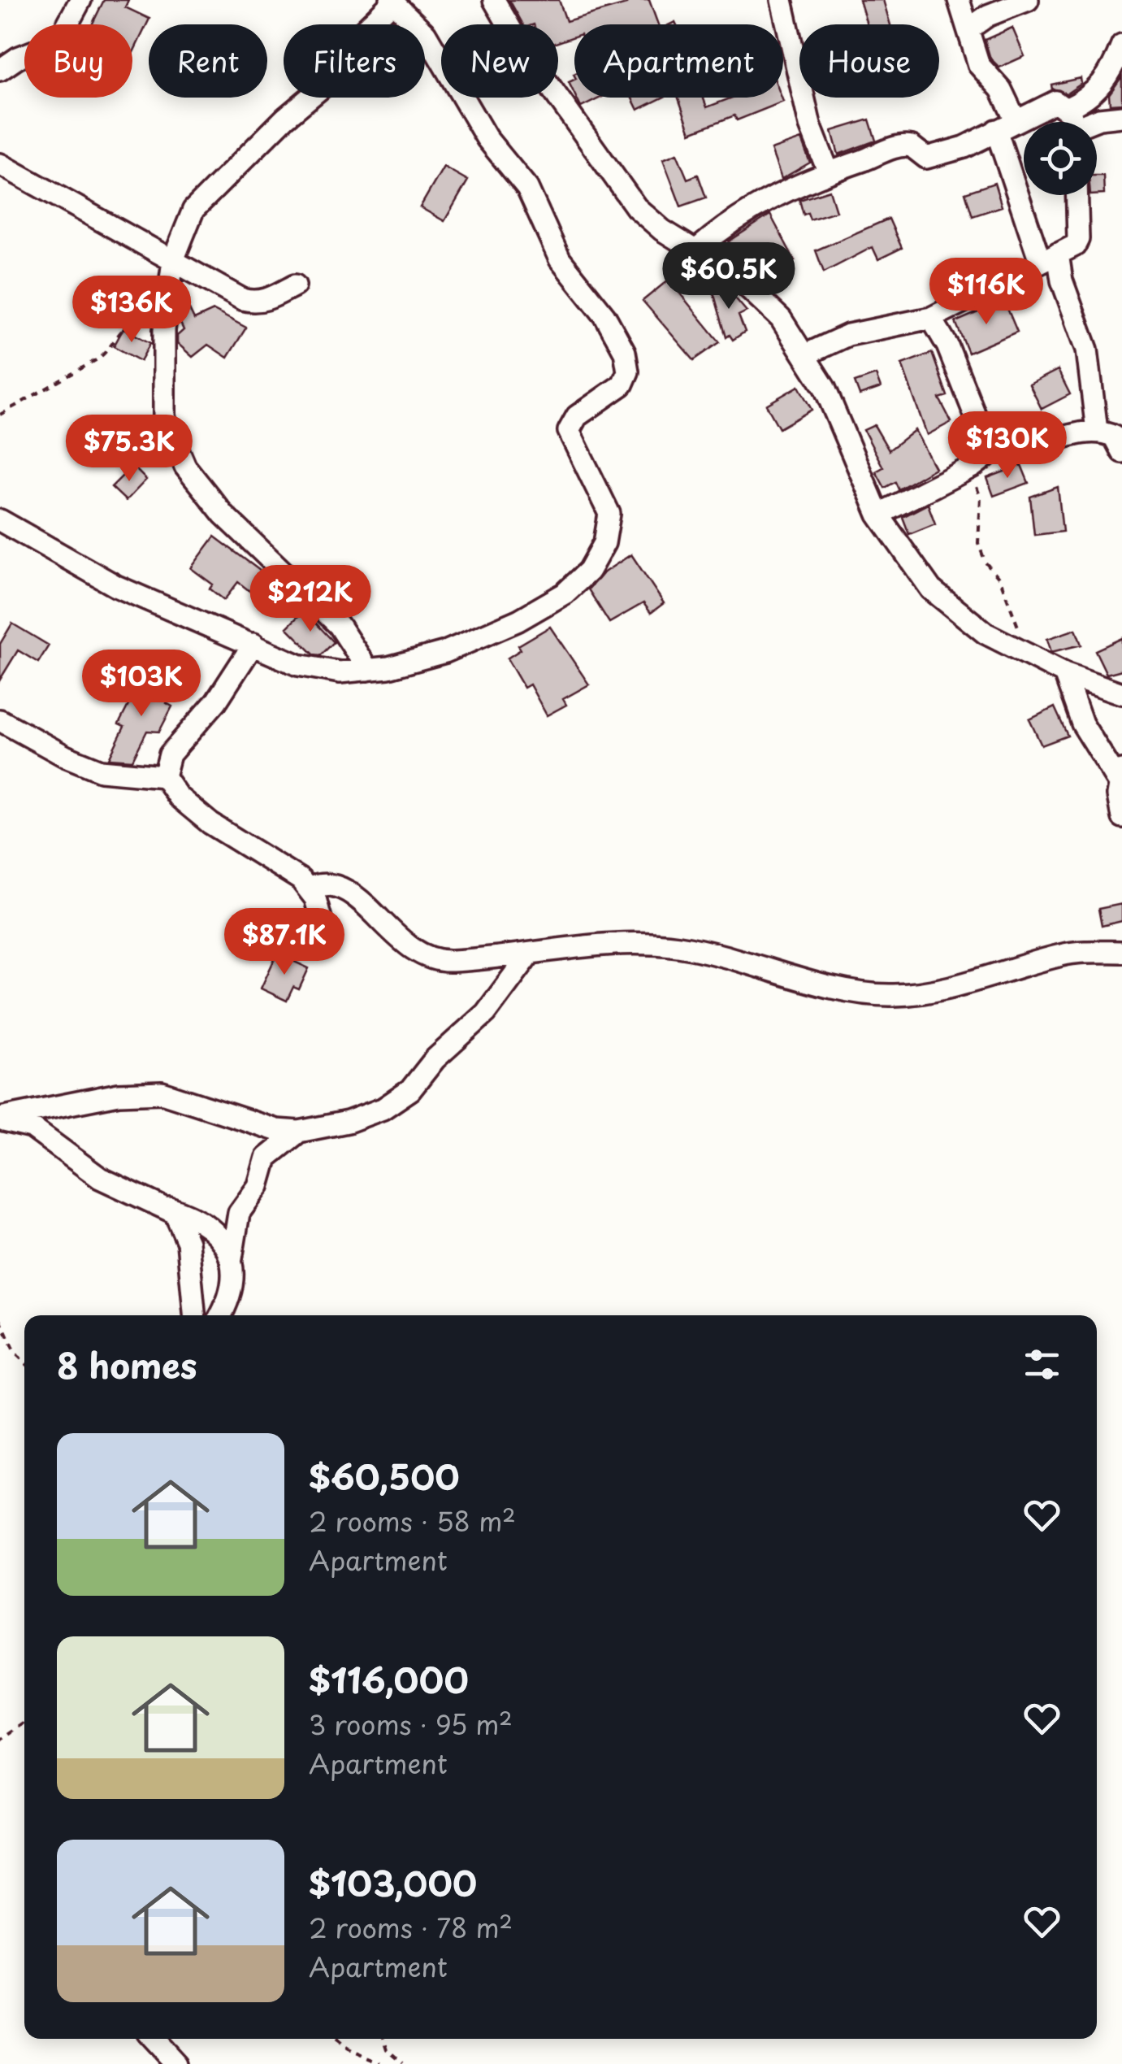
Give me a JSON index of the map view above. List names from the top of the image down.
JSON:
{
  "page": {
    "chip": [
      "Buy",
      "Rent",
      "Filters",
      "New",
      "Apartment",
      "House"
    ],
    "price": [
      "$60.5K",
      "$116K",
      "$136K",
      "$130K",
      "$75.3K",
      "$212K",
      "$103K",
      "$87.1K"
    ],
    "heading": "8 homes",
    "list": [
      {
        "name": "$60,500",
        "note": "2 rooms · 58 m² · Apartment"
      },
      {
        "name": "$116,000",
        "note": "3 rooms · 95 m² · Apartment"
      },
      {
        "name": "$103,000",
        "note": "2 rooms · 78 m² · Apartment"
      }
    ]
  }
}
